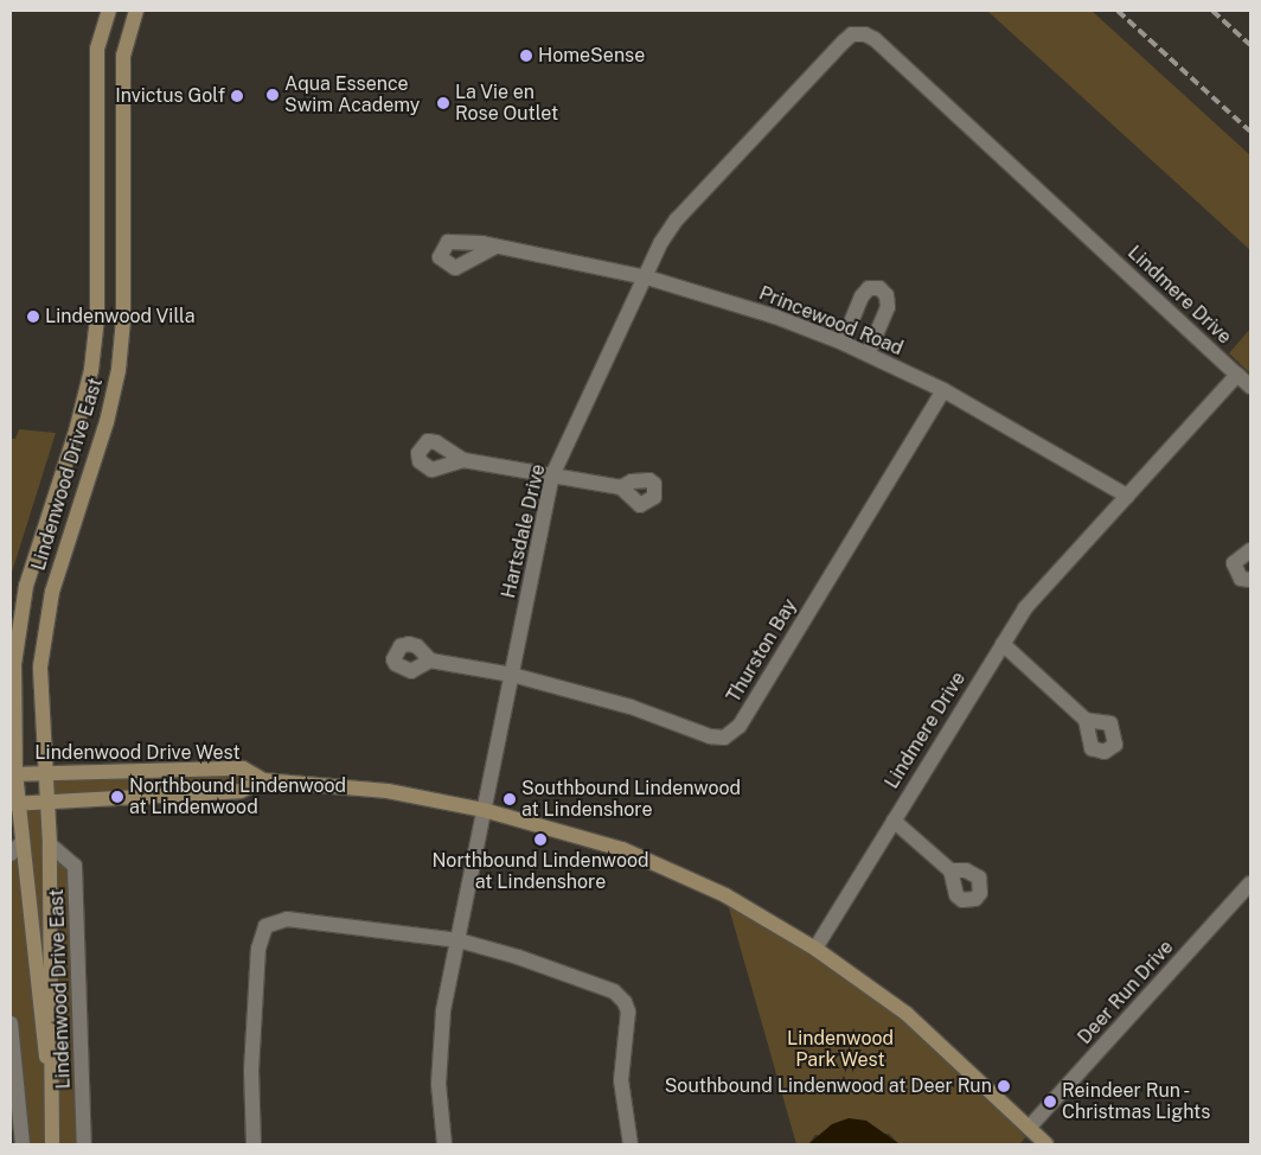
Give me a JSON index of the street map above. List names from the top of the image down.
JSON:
{
  "streets": {
    "street": [
      "Lindmere Drive",
      "Princewood Road",
      "Lindenwood Drive East",
      "Hartsdale Drive",
      "Thurston Bay",
      "Lindenwood Drive West",
      "Deer Run Drive"
    ]
  },
  "crossings": [
    ["Lindmere Drive", "Princewood Road"],
    ["Lindmere Drive", "Hartsdale Drive"],
    ["Lindmere Drive", "Lindenwood Drive West"],
    ["Princewood Road", "Hartsdale Drive"],
    ["Princewood Road", "Thurston Bay"],
    ["Lindenwood Drive East", "Lindenwood Drive West"],
    ["Hartsdale Drive", "Thurston Bay"],
    ["Hartsdale Drive", "Lindenwood Drive West"],
    ["Lindenwood Drive West", "Deer Run Drive"]
  ],
  "parks": ["Lindenwood Park West"],
  "places": [
    "HomeSense",
    "Aqua Essence Swim Academy",
    "Invictus Golf",
    "La Vie en Rose Outlet",
    "Lindenwood Villa",
    "Northbound Lindenwood at Lindenwood",
    "Southbound Lindenwood at Lindenshore",
    "Northbound Lindenwood at Lindenshore",
    "Southbound Lindenwood at Deer Run",
    "Reindeer Run - Christmas Lights"
  ]
}
